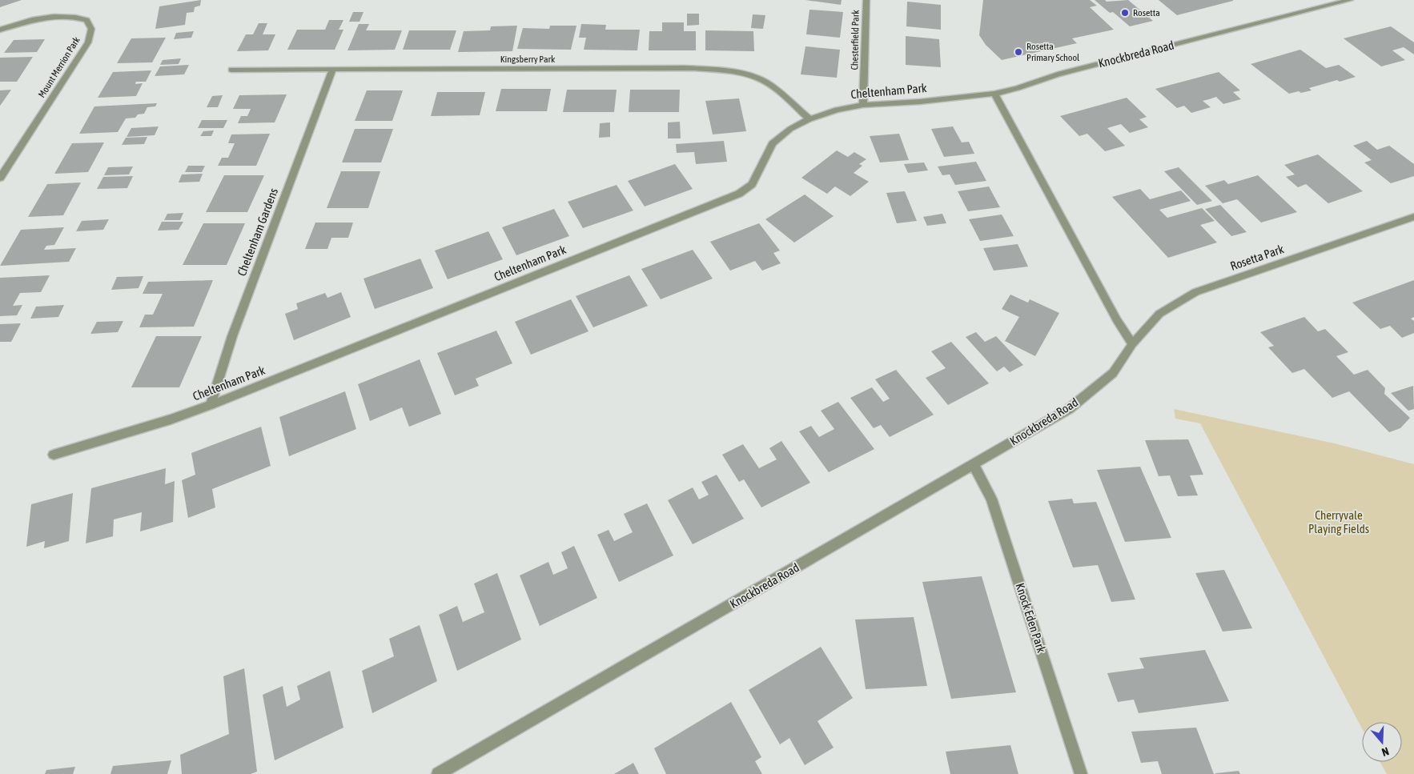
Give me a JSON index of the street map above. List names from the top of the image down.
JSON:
{
  "streets": {
    "street": [
      "Chesterfield Park",
      "Knockbreda Road",
      "Kingsberry Park",
      "Mount Merrion Park",
      "Cheltenham Park",
      "Cheltenham Gardens",
      "Rosetta Park",
      "Knock Eden Park"
    ]
  },
  "crossings": [
    ["Chesterfield Park", "Cheltenham Park"],
    ["Knockbreda Road", "Cheltenham Park"],
    ["Knockbreda Road", "Rosetta Park"],
    ["Knockbreda Road", "Knock Eden Park"],
    ["Kingsberry Park", "Cheltenham Park"],
    ["Kingsberry Park", "Cheltenham Gardens"],
    ["Cheltenham Park", "Cheltenham Gardens"]
  ],
  "parks": ["Cherryvale Playing Fields"],
  "places": ["Rosetta", "Rosetta Primary School"],
  "north": "bottom"
}
